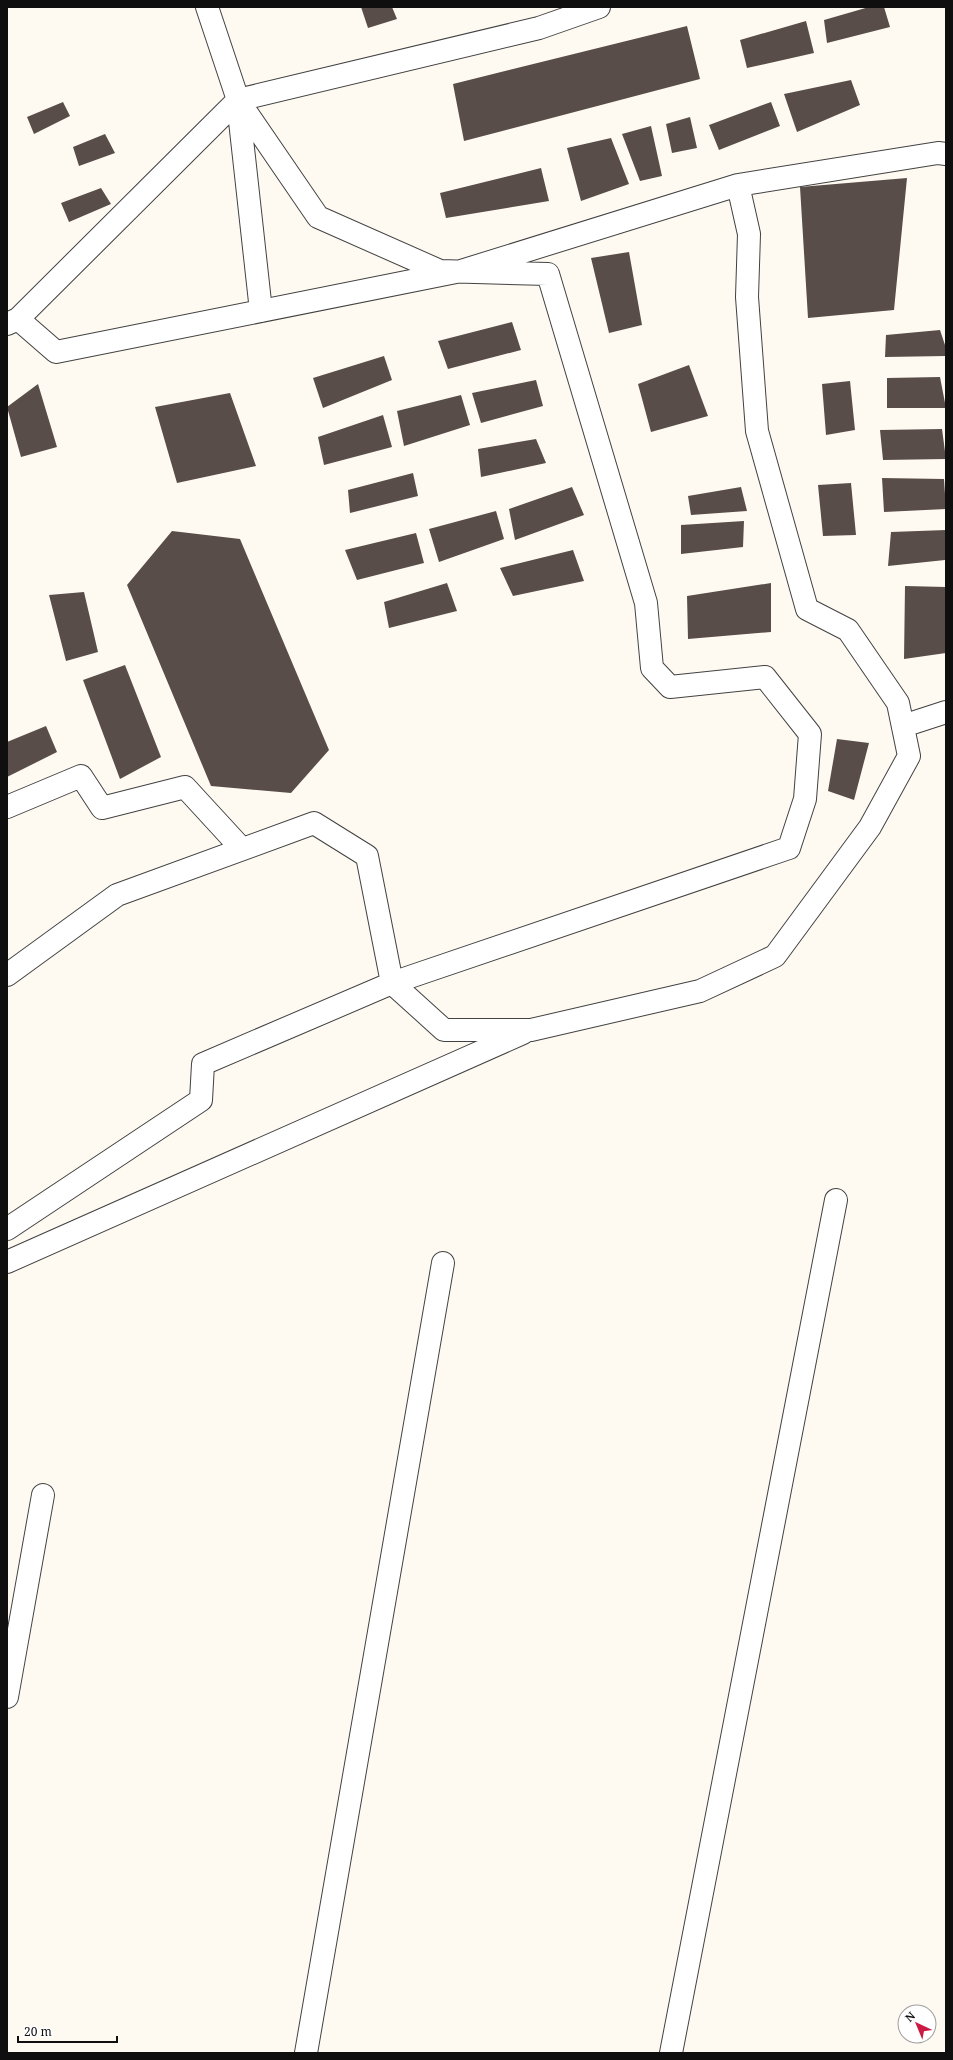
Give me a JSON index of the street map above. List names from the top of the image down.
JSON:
{
  "scale_bar": "20 m",
  "north": "top left"
}
